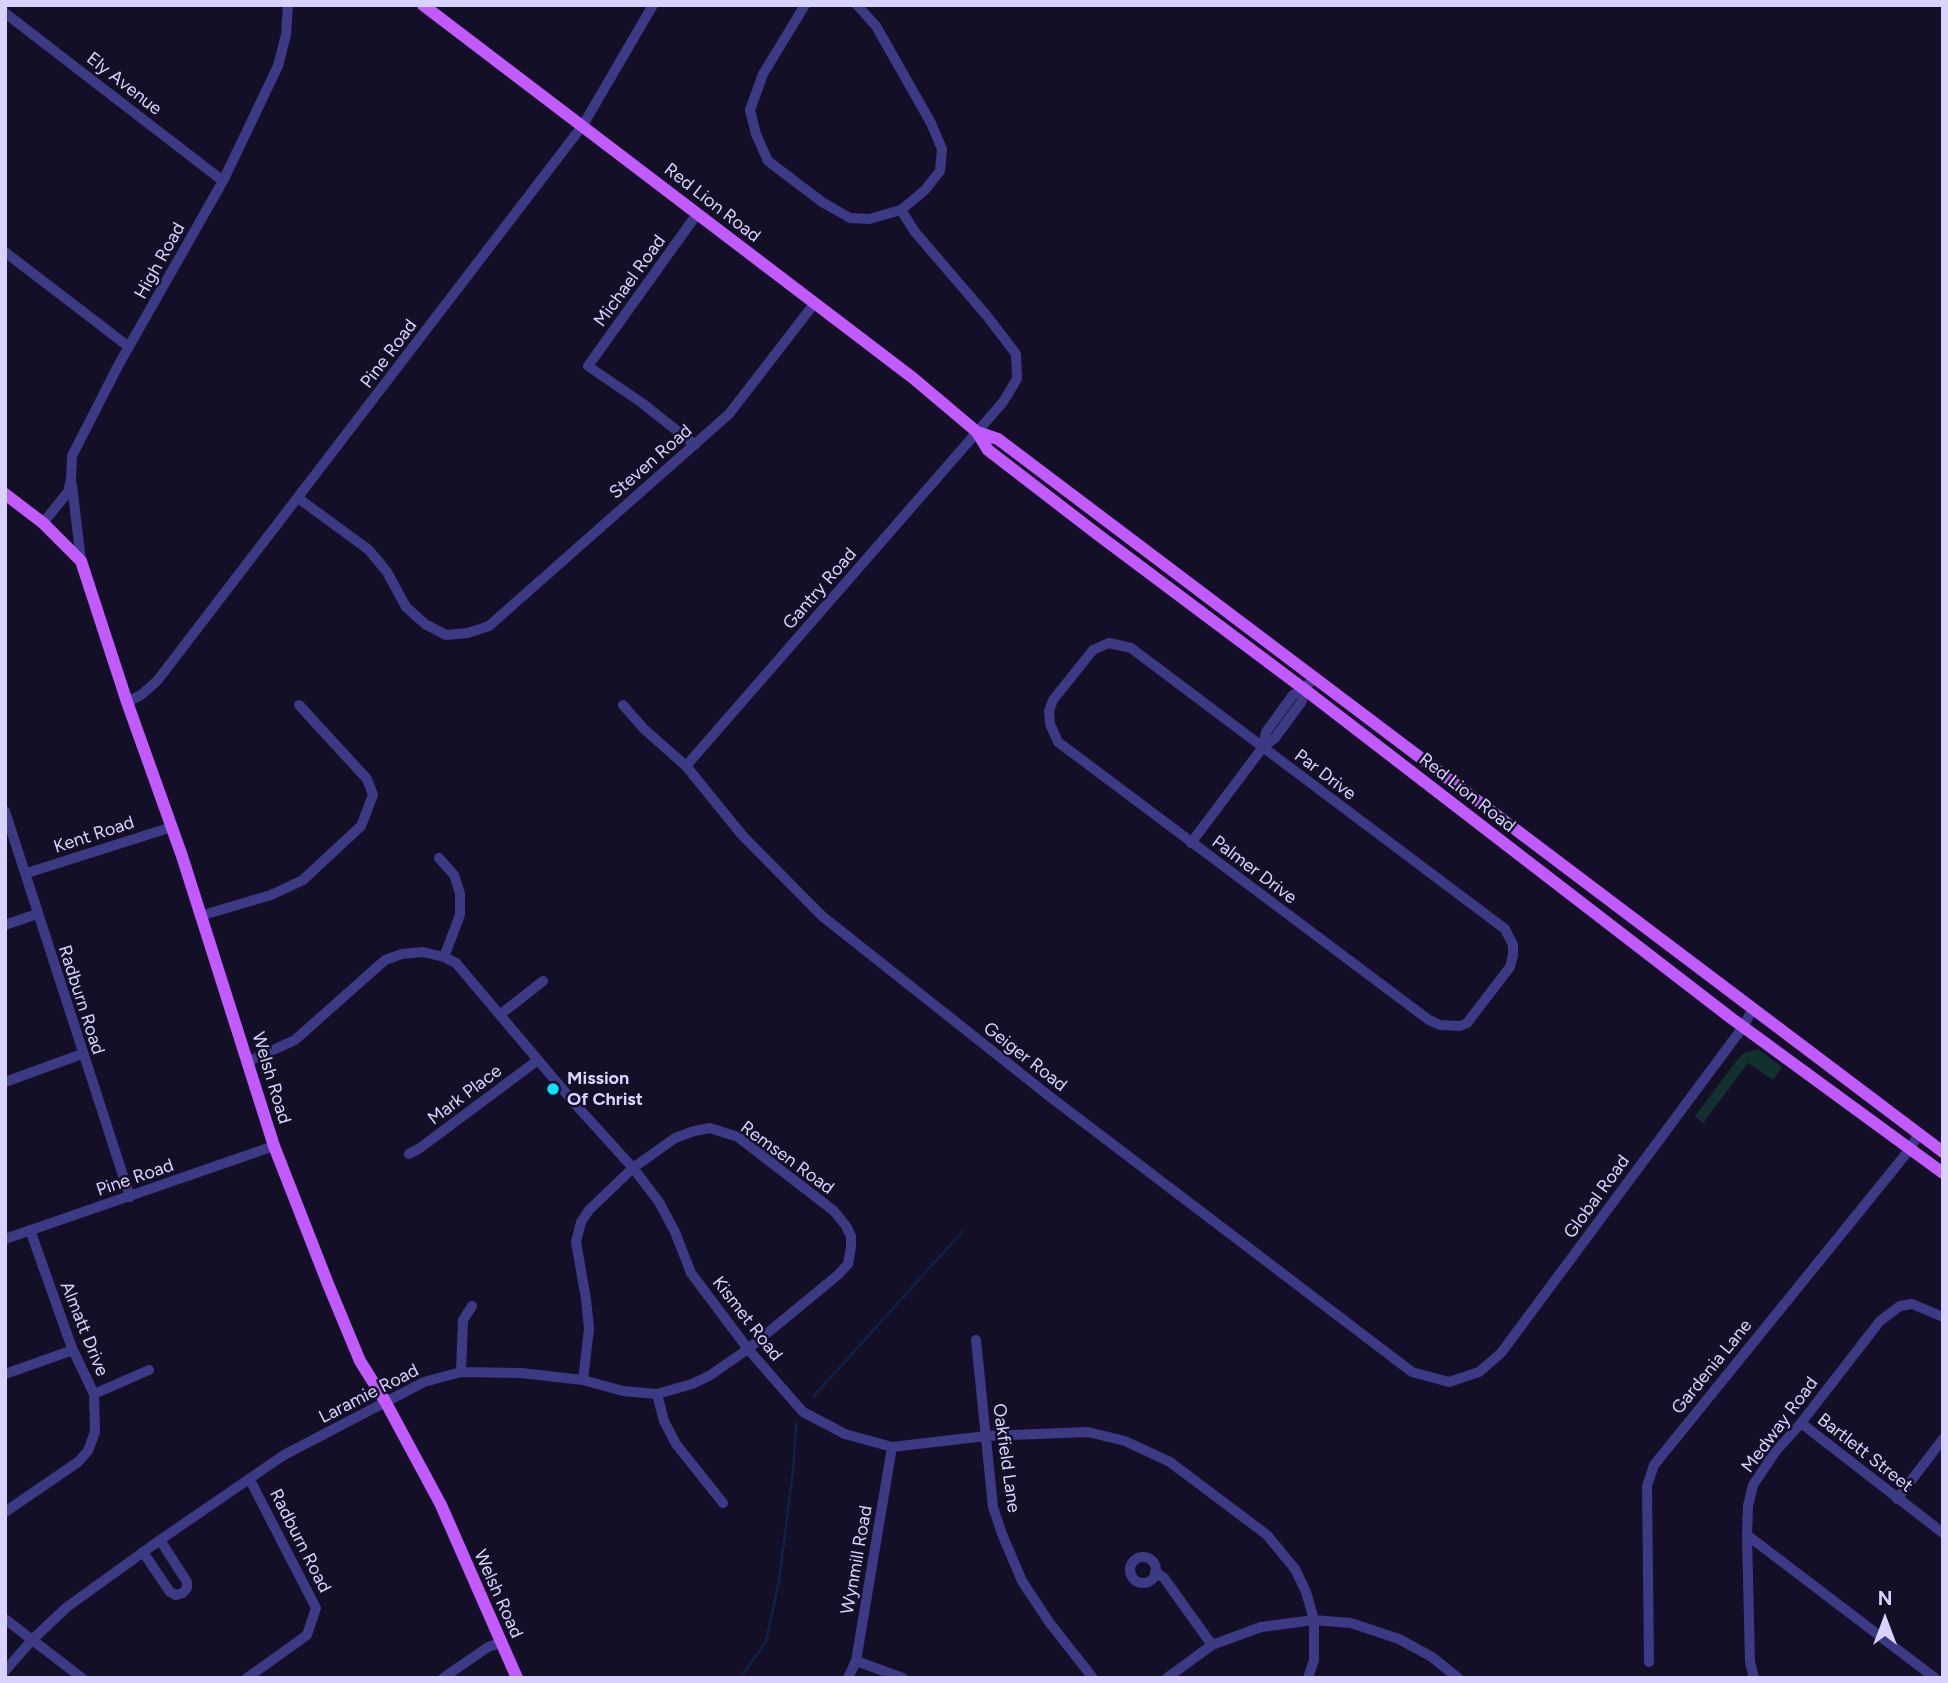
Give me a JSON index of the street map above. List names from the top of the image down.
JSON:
{
  "streets": {
    "main road": ["Red Lion Road", "Welsh Road"],
    "street": [
      "Ely Avenue",
      "High Road",
      "Michael Road",
      "Pine Road",
      "Steven Road",
      "Gantry Road",
      "Par Drive",
      "Kent Road",
      "Palmer Drive",
      "Radburn Road",
      "Geiger Road",
      "Mark Place",
      "Remsen Road",
      "Global Road",
      "Kismet Road",
      "Almatt Drive",
      "Gardenia Lane",
      "Laramie Road",
      "Medway Road",
      "Bartlett Street",
      "Oakfield Lane",
      "Wynmill Road"
    ]
  },
  "crossings": [
    ["Ely Avenue", "High Road"],
    ["Red Lion Road", "Michael Road"],
    ["Red Lion Road", "Pine Road"],
    ["Red Lion Road", "Steven Road"],
    ["Red Lion Road", "Gantry Road"],
    ["Red Lion Road", "Global Road"],
    ["Red Lion Road", "Gardenia Lane"],
    ["High Road", "Welsh Road"],
    ["Michael Road", "Steven Road"],
    ["Pine Road", "Steven Road"],
    ["Pine Road", "Radburn Road"],
    ["Pine Road", "Welsh Road"],
    ["Pine Road", "Almatt Drive"],
    ["Gantry Road", "Geiger Road"],
    ["Par Drive", "Palmer Drive"],
    ["Kent Road", "Radburn Road"],
    ["Kent Road", "Welsh Road"],
    ["Radburn Road", "Laramie Road"],
    ["Geiger Road", "Global Road"],
    ["Welsh Road", "Laramie Road"],
    ["Mark Place", "Kismet Road"],
    ["Remsen Road", "Kismet Road"],
    ["Remsen Road", "Laramie Road"],
    ["Kismet Road", "Laramie Road"],
    ["Kismet Road", "Oakfield Lane"],
    ["Kismet Road", "Wynmill Road"],
    ["Medway Road", "Bartlett Street"]
  ],
  "places": ["Mission Of Christ"],
  "north": "top"
}
